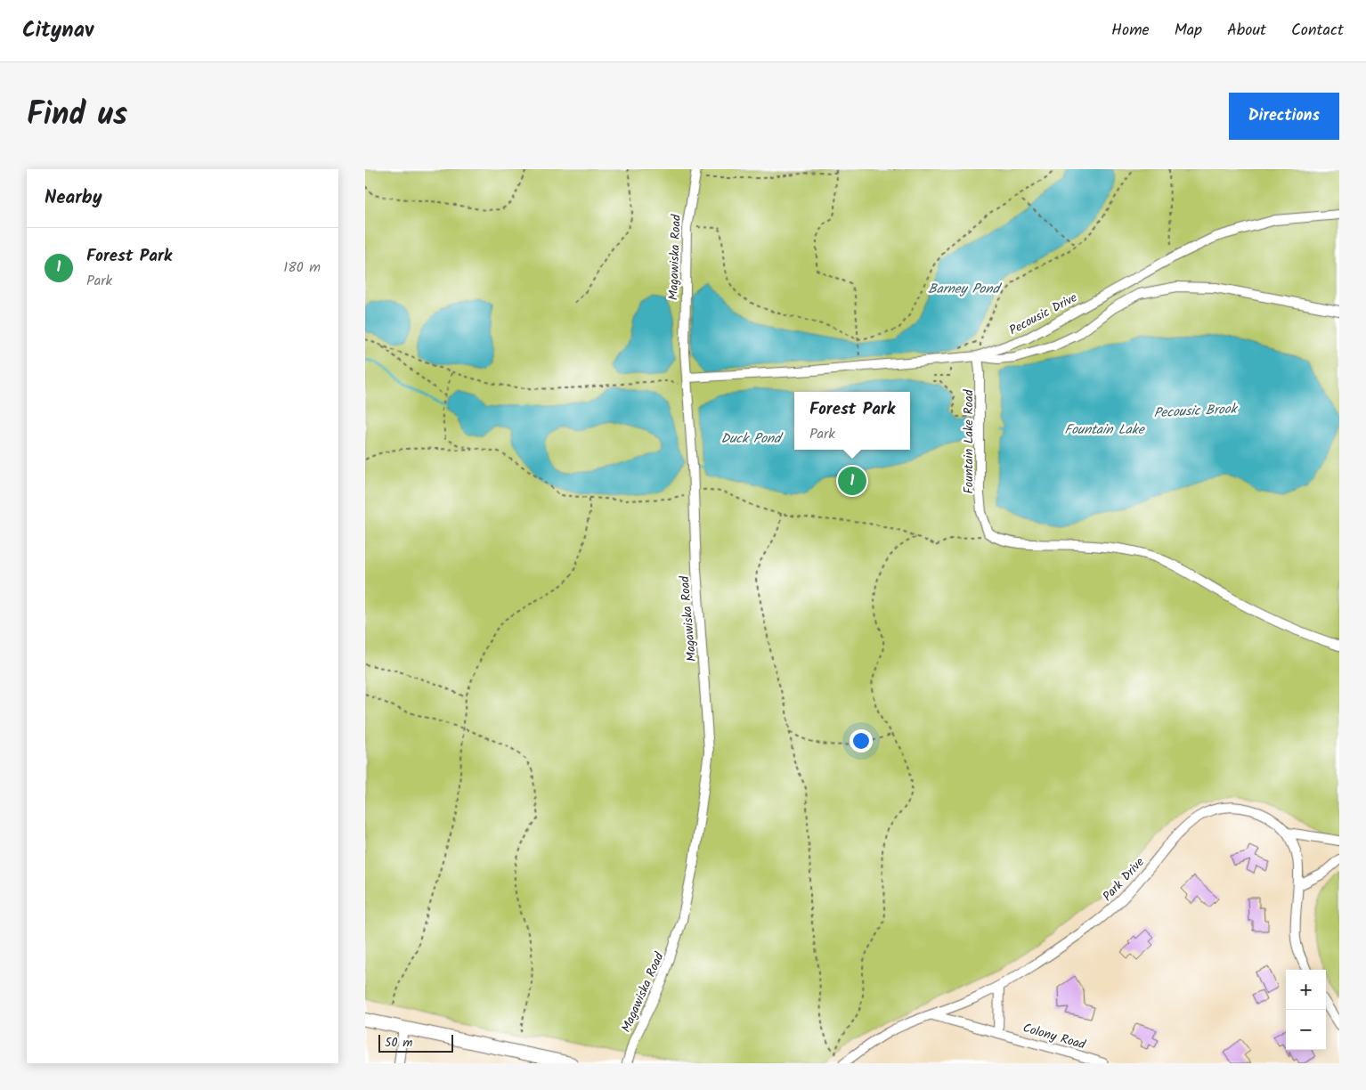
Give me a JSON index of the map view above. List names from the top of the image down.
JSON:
{
  "streets": {
    "street": [
      "Magawiska Road",
      "Pecousic Drive",
      "Fountain Lake Road",
      "Park Drive",
      "Colony Road"
    ]
  },
  "crossings": [
    ["Magawiska Road", "Pecousic Drive"],
    ["Pecousic Drive", "Fountain Lake Road"],
    ["Park Drive", "Colony Road"]
  ],
  "water": [
    "Barney Pond",
    "Pecousic Brook",
    "Fountain Lake",
    "Duck Pond"
  ],
  "scale_bar": "50 m",
  "page": {
    "header": "Citynav",
    "nav": [
      "Home",
      "Map",
      "About",
      "Contact"
    ],
    "title": "Find us",
    "buttons": "Directions",
    "heading": "Nearby",
    "list": [
      {
        "mark": "1",
        "name": "Forest Park",
        "note": "Park",
        "value": "180 m"
      }
    ],
    "popup": ["Forest Park", "Park"],
    "pins": "1",
    "map_buttons": ["+", "−"],
    "scale": "50 m"
  }
}
